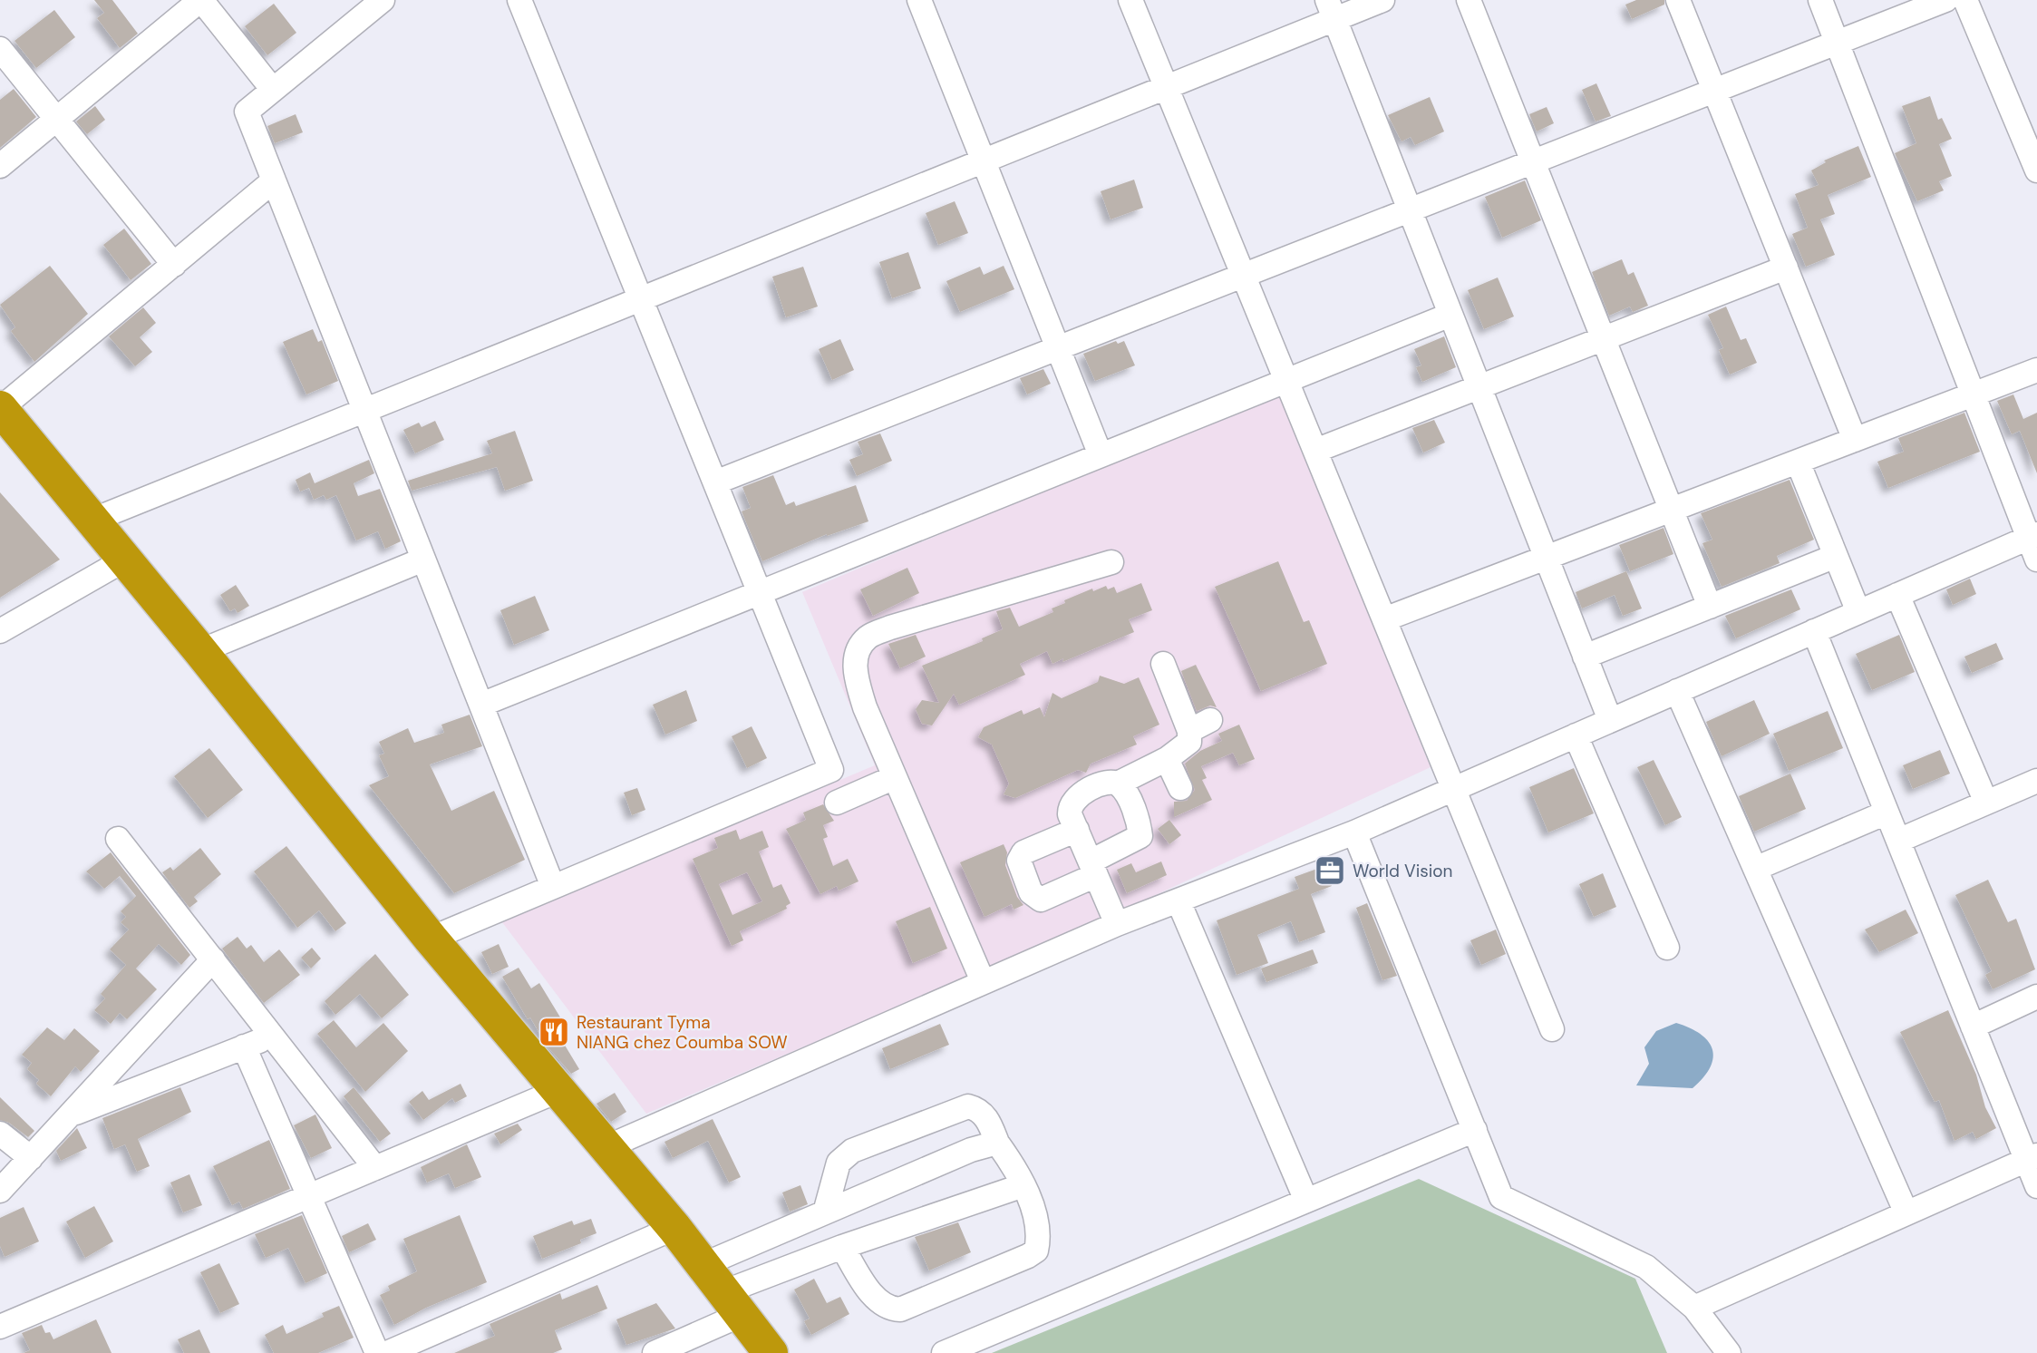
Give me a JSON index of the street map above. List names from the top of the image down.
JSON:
{
  "places": {
    "office": ["World Vision"],
    "restaurant": ["Restaurant Tyma NIANG chez Coumba SOW"]
  }
}
